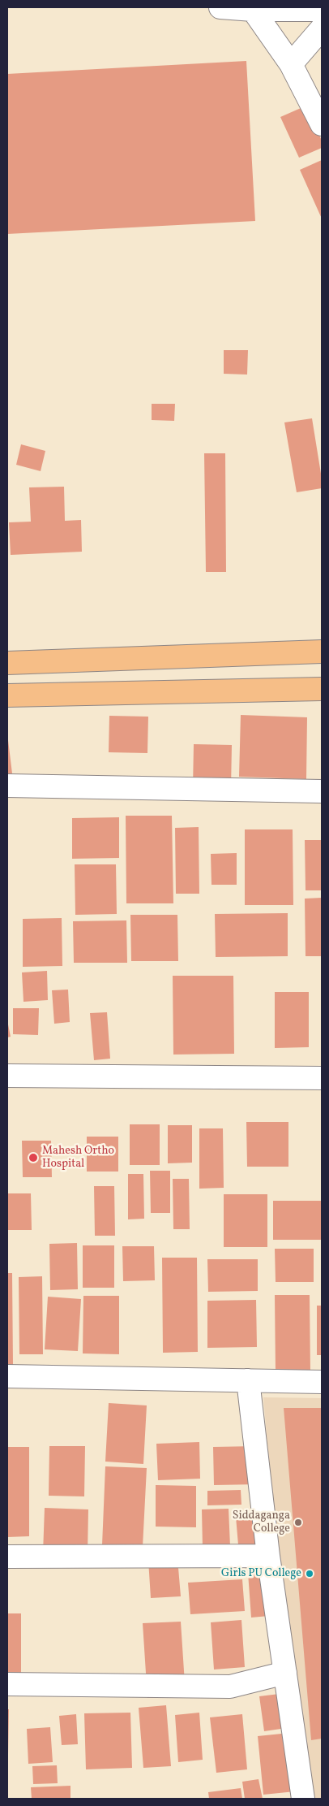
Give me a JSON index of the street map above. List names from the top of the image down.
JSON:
{
  "places": ["Mahesh Ortho Hospital", "Siddaganga College", "Girls PU College"]
}
